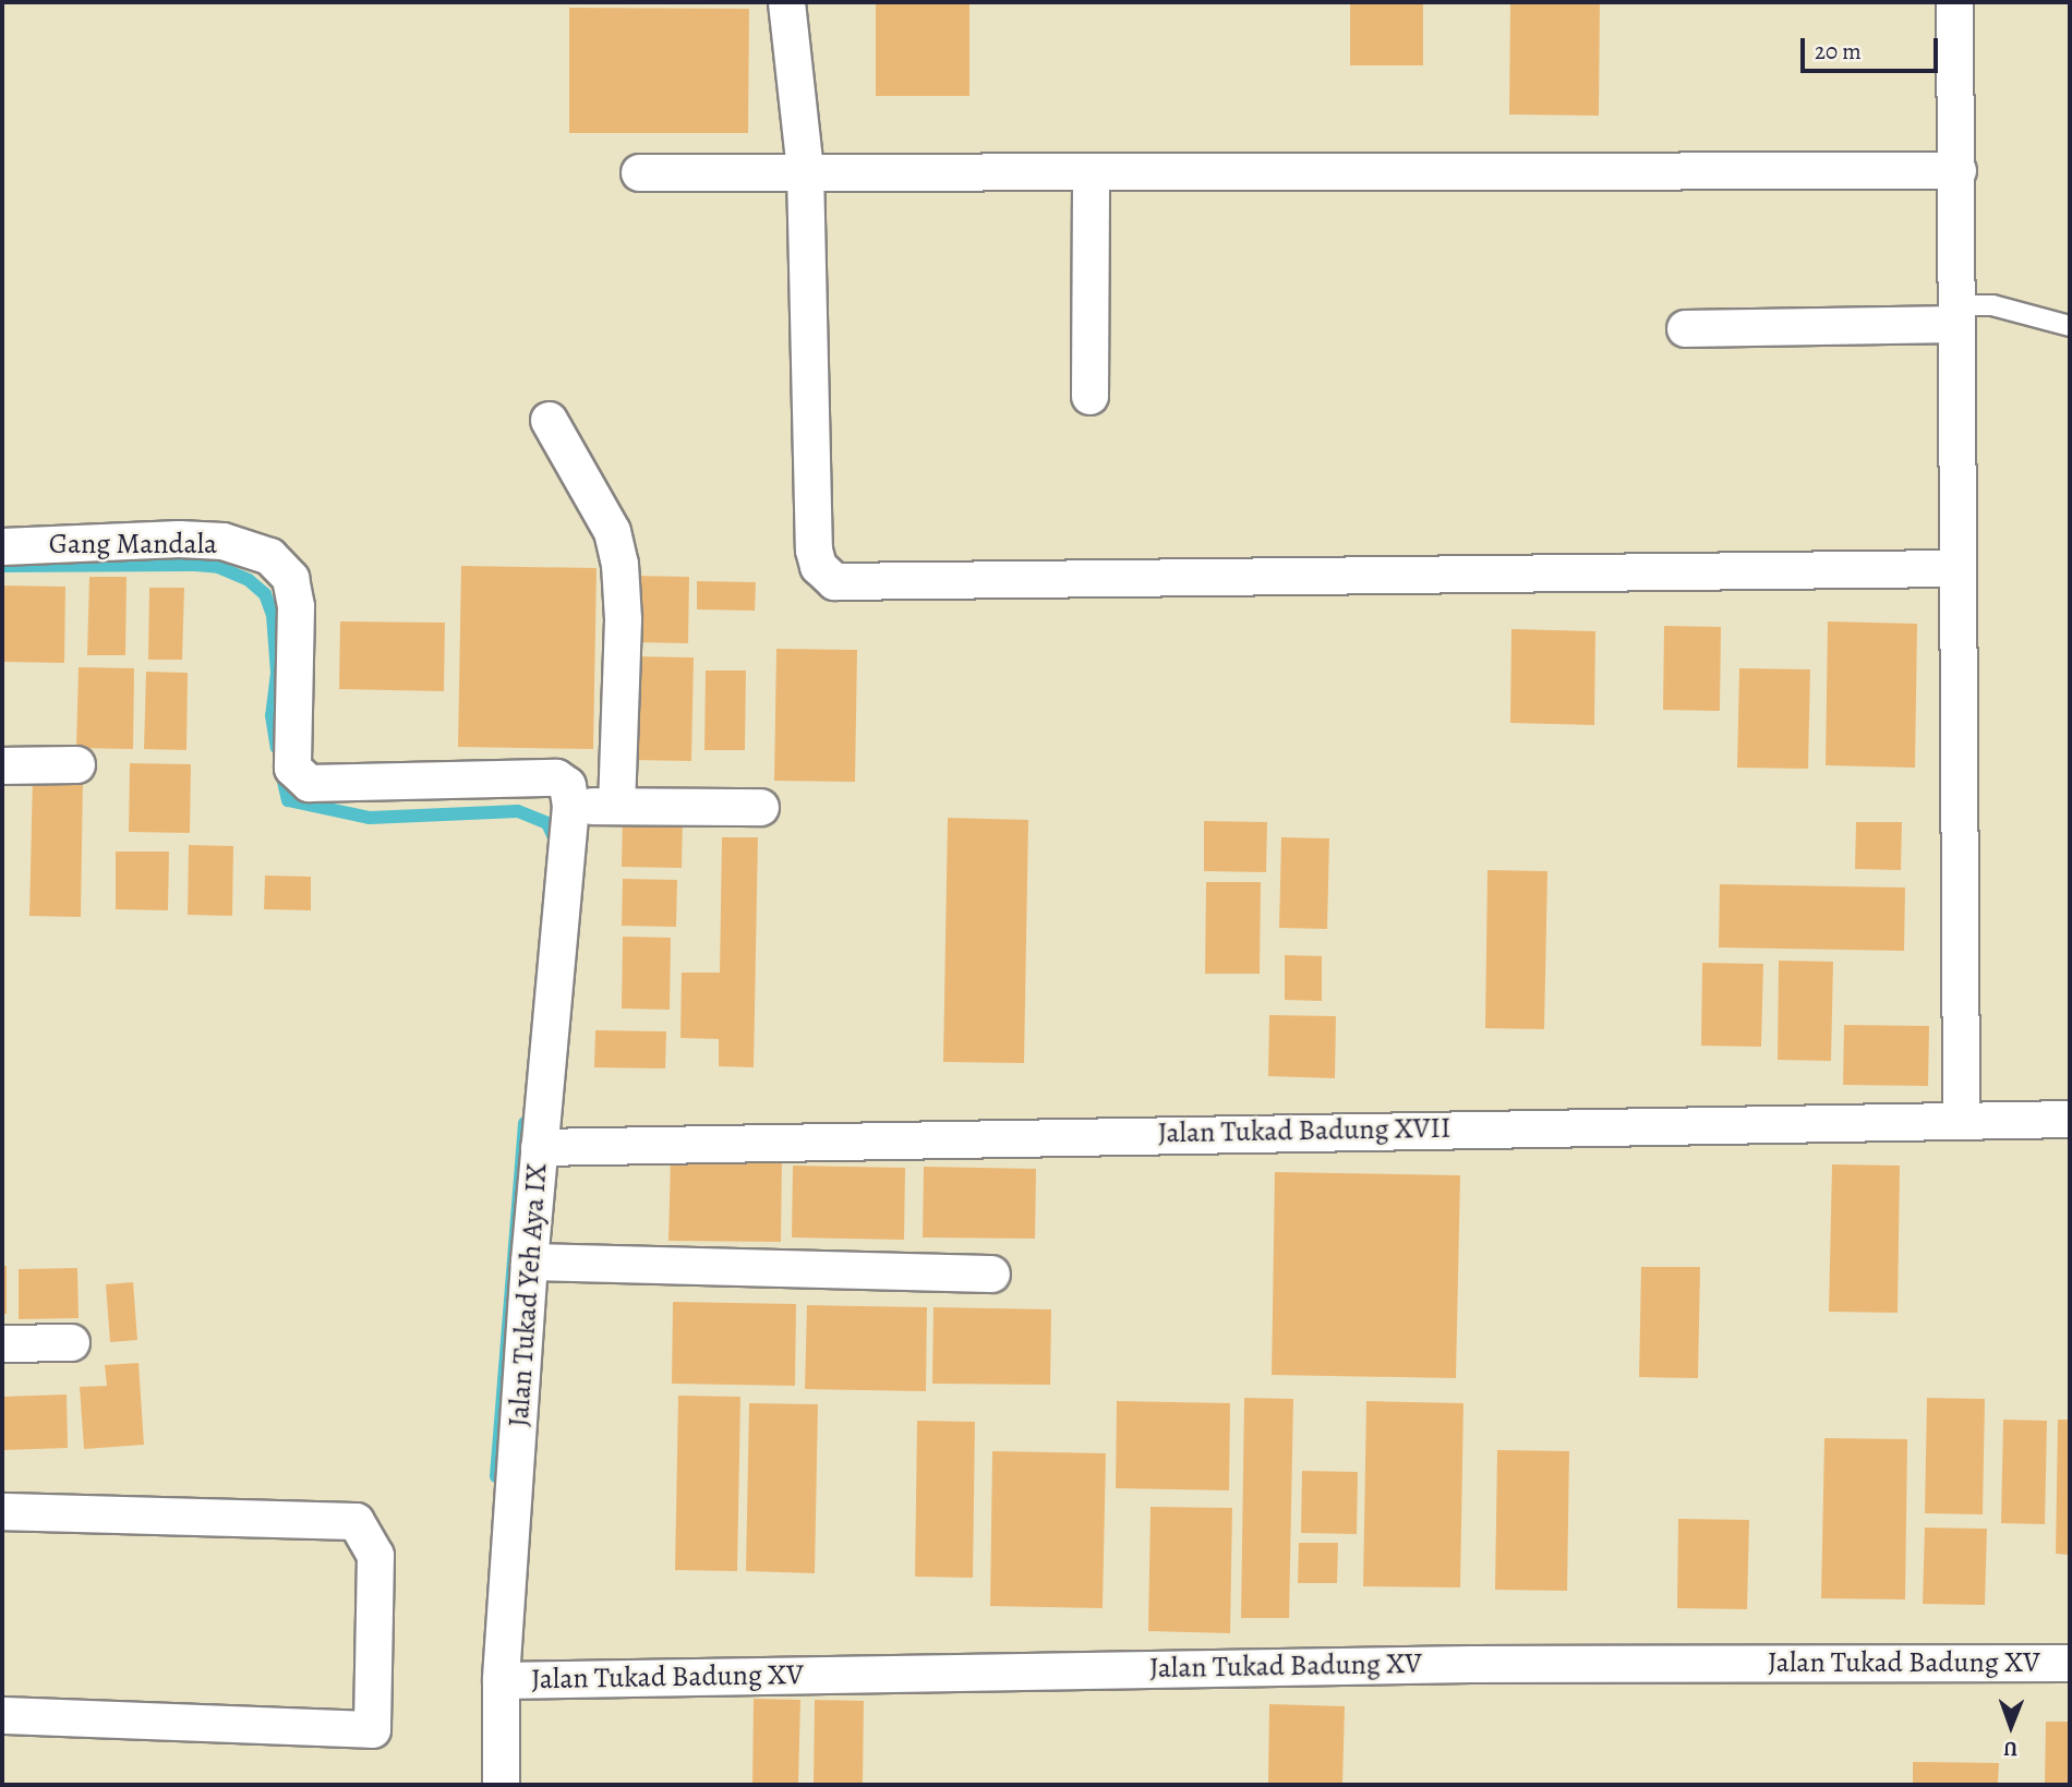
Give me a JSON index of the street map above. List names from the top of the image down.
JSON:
{
  "streets": {
    "street": [
      "Gang Mandala",
      "Jalan Tukad Badung XVII",
      "Jalan Tukad Yeh Aya IX",
      "Jalan Tukad Badung XV"
    ]
  },
  "crossings": [
    ["Gang Mandala", "Jalan Tukad Yeh Aya IX"],
    ["Jalan Tukad Badung XVII", "Jalan Tukad Yeh Aya IX"],
    ["Jalan Tukad Yeh Aya IX", "Jalan Tukad Badung XV"]
  ],
  "scale_bar": "20 m",
  "north": "bottom"
}
